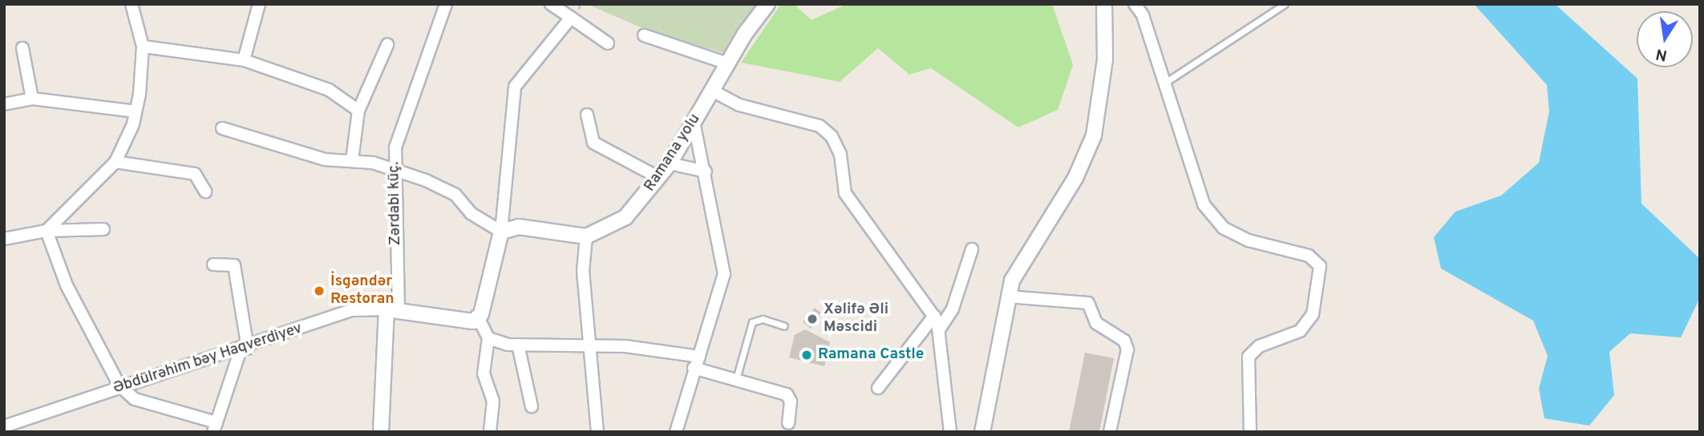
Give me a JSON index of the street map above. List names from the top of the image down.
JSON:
{
  "streets": {
    "street": ["Ramana yolu", "Zərdabi küç.", "Əbdülrəhim bəy Haqverdiyev"]
  },
  "crossings": [
    ["Zərdabi küç.", "Əbdülrəhim bəy Haqverdiyev"]
  ],
  "places": ["İsgəndər Restoran", "Xəlifə Əli Məscidi", "Ramana Castle"],
  "north": "bottom"
}
